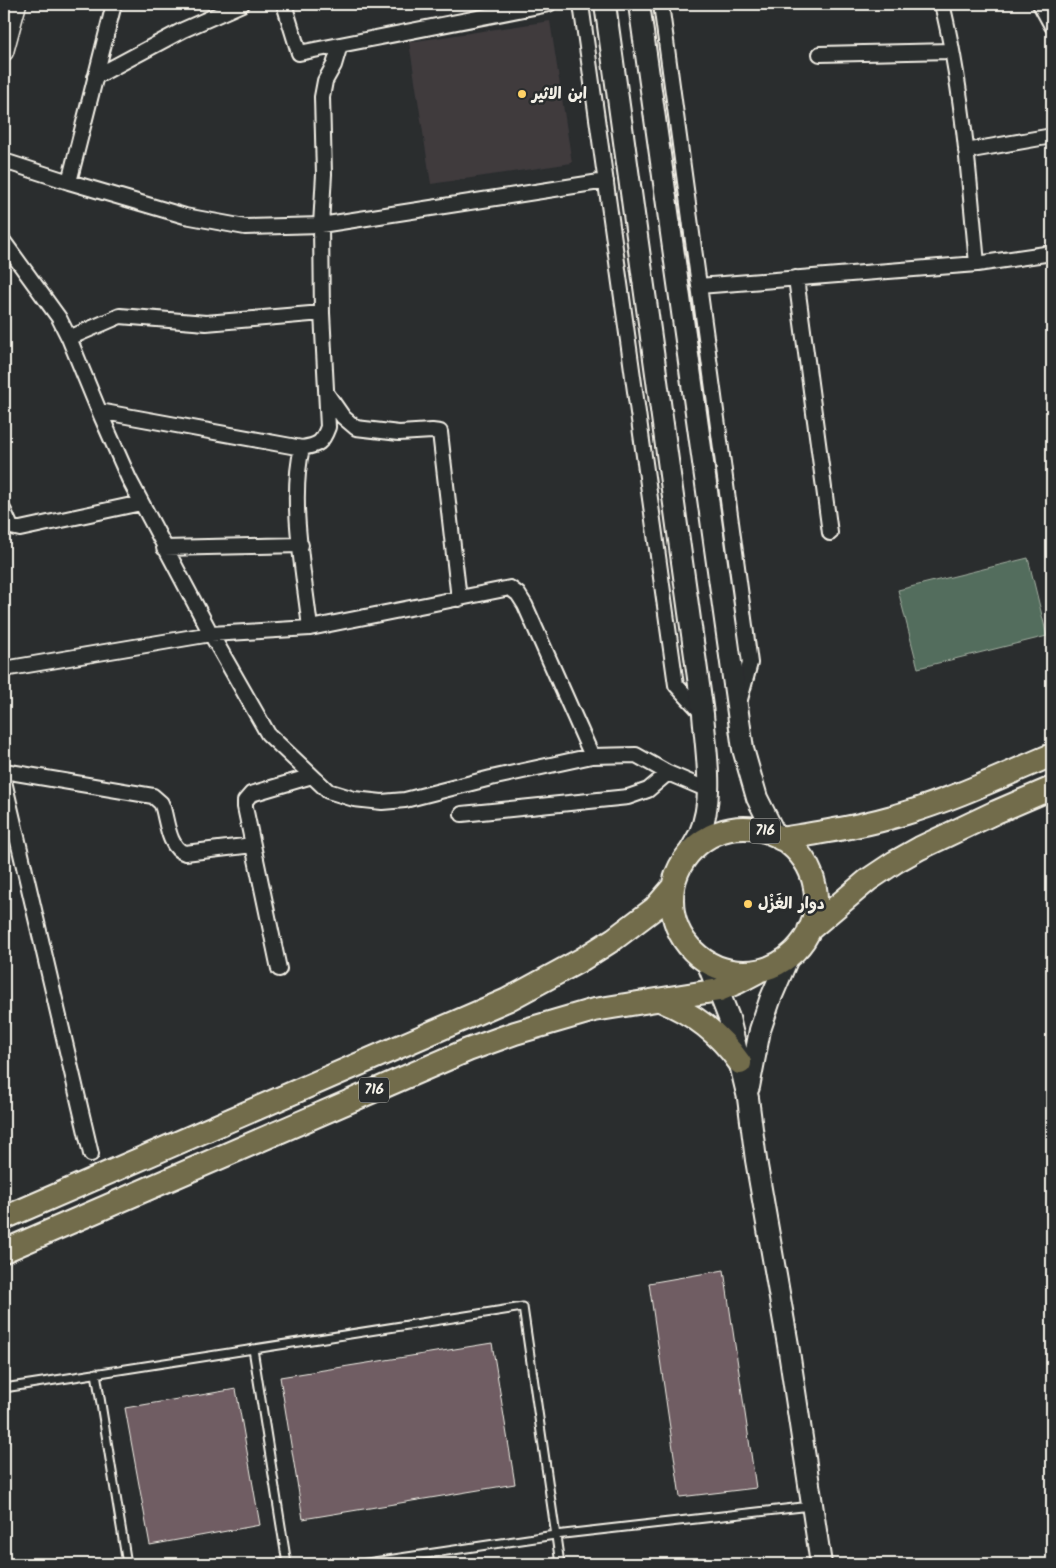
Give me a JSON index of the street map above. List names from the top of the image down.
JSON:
{
  "streets": {
    "main road": ["716"]
  },
  "places": ["ابن الاثير", "دوار الغَزْل"]
}
